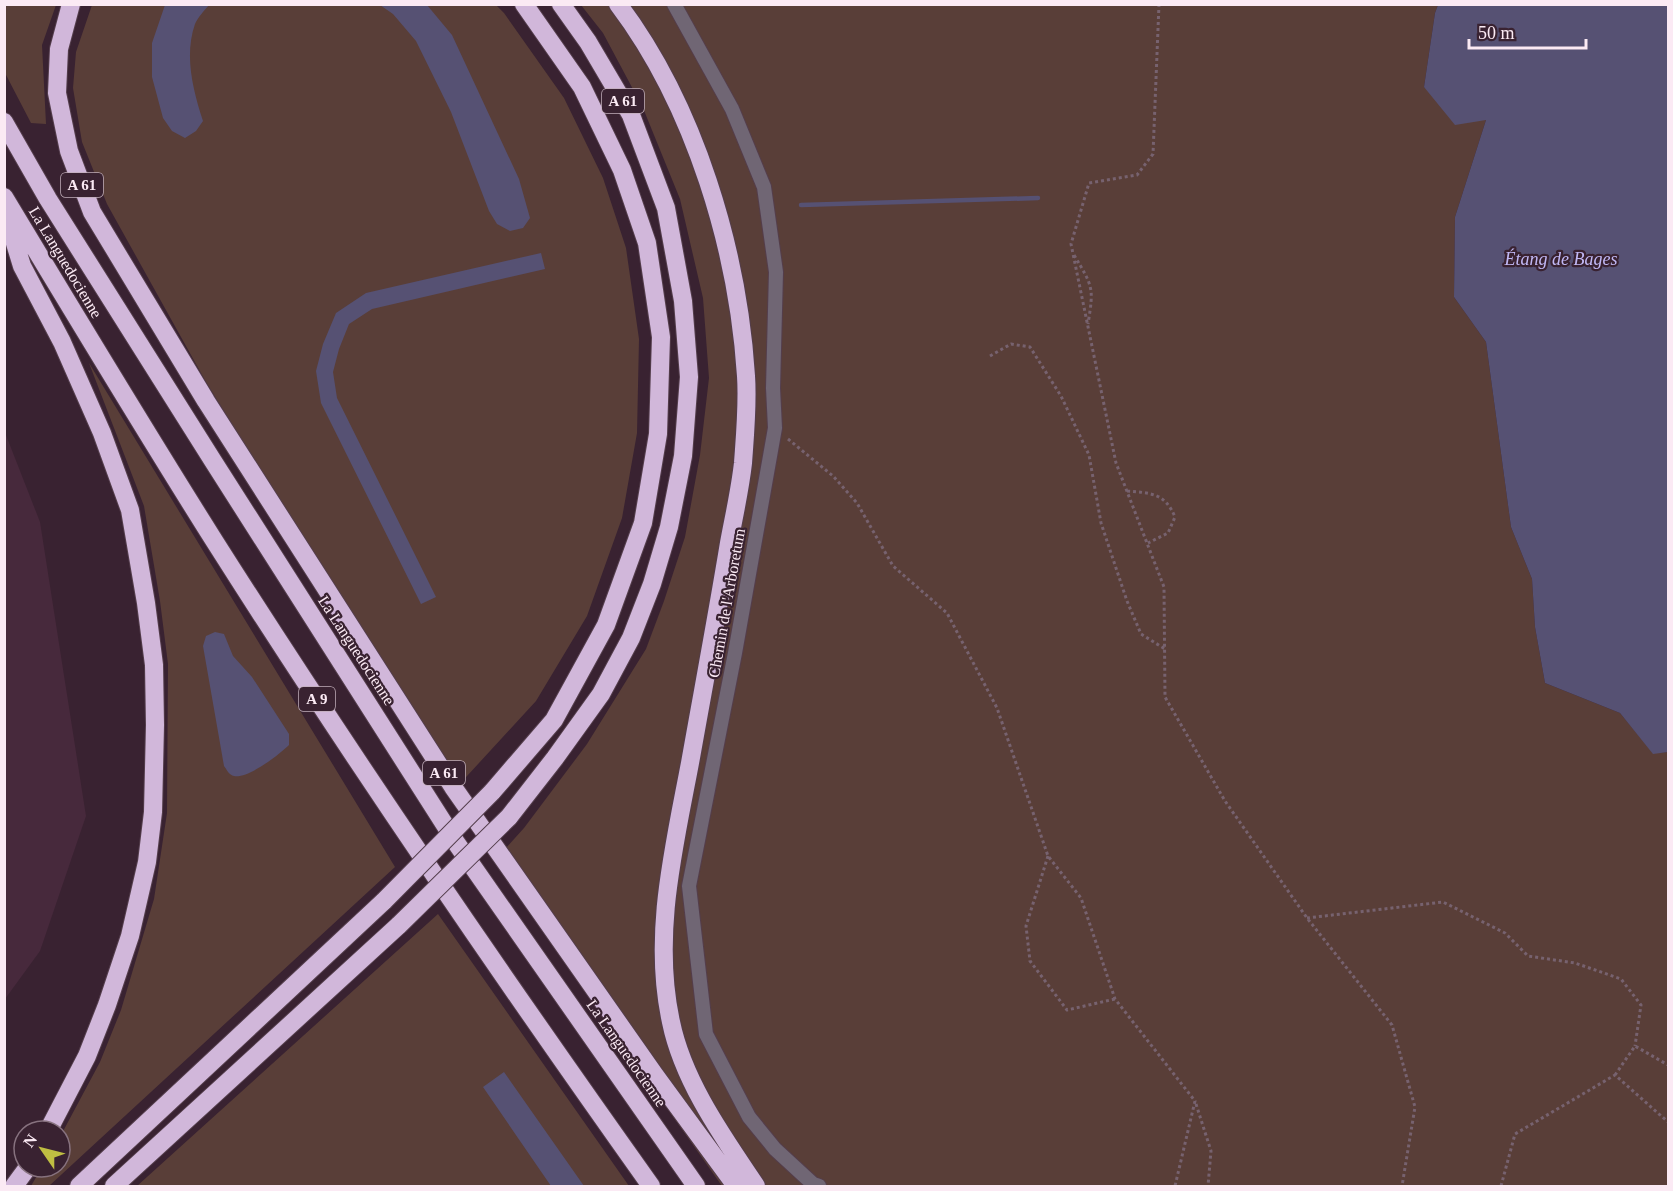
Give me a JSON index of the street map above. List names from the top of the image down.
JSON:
{
  "streets": {
    "highway": ["A 61", "La Languedocienne", "A 9"],
    "street": ["Chemin de l'Arboretum"]
  },
  "water": ["Étang de Bages"],
  "scale_bar": "50 m",
  "north": "top left"
}
